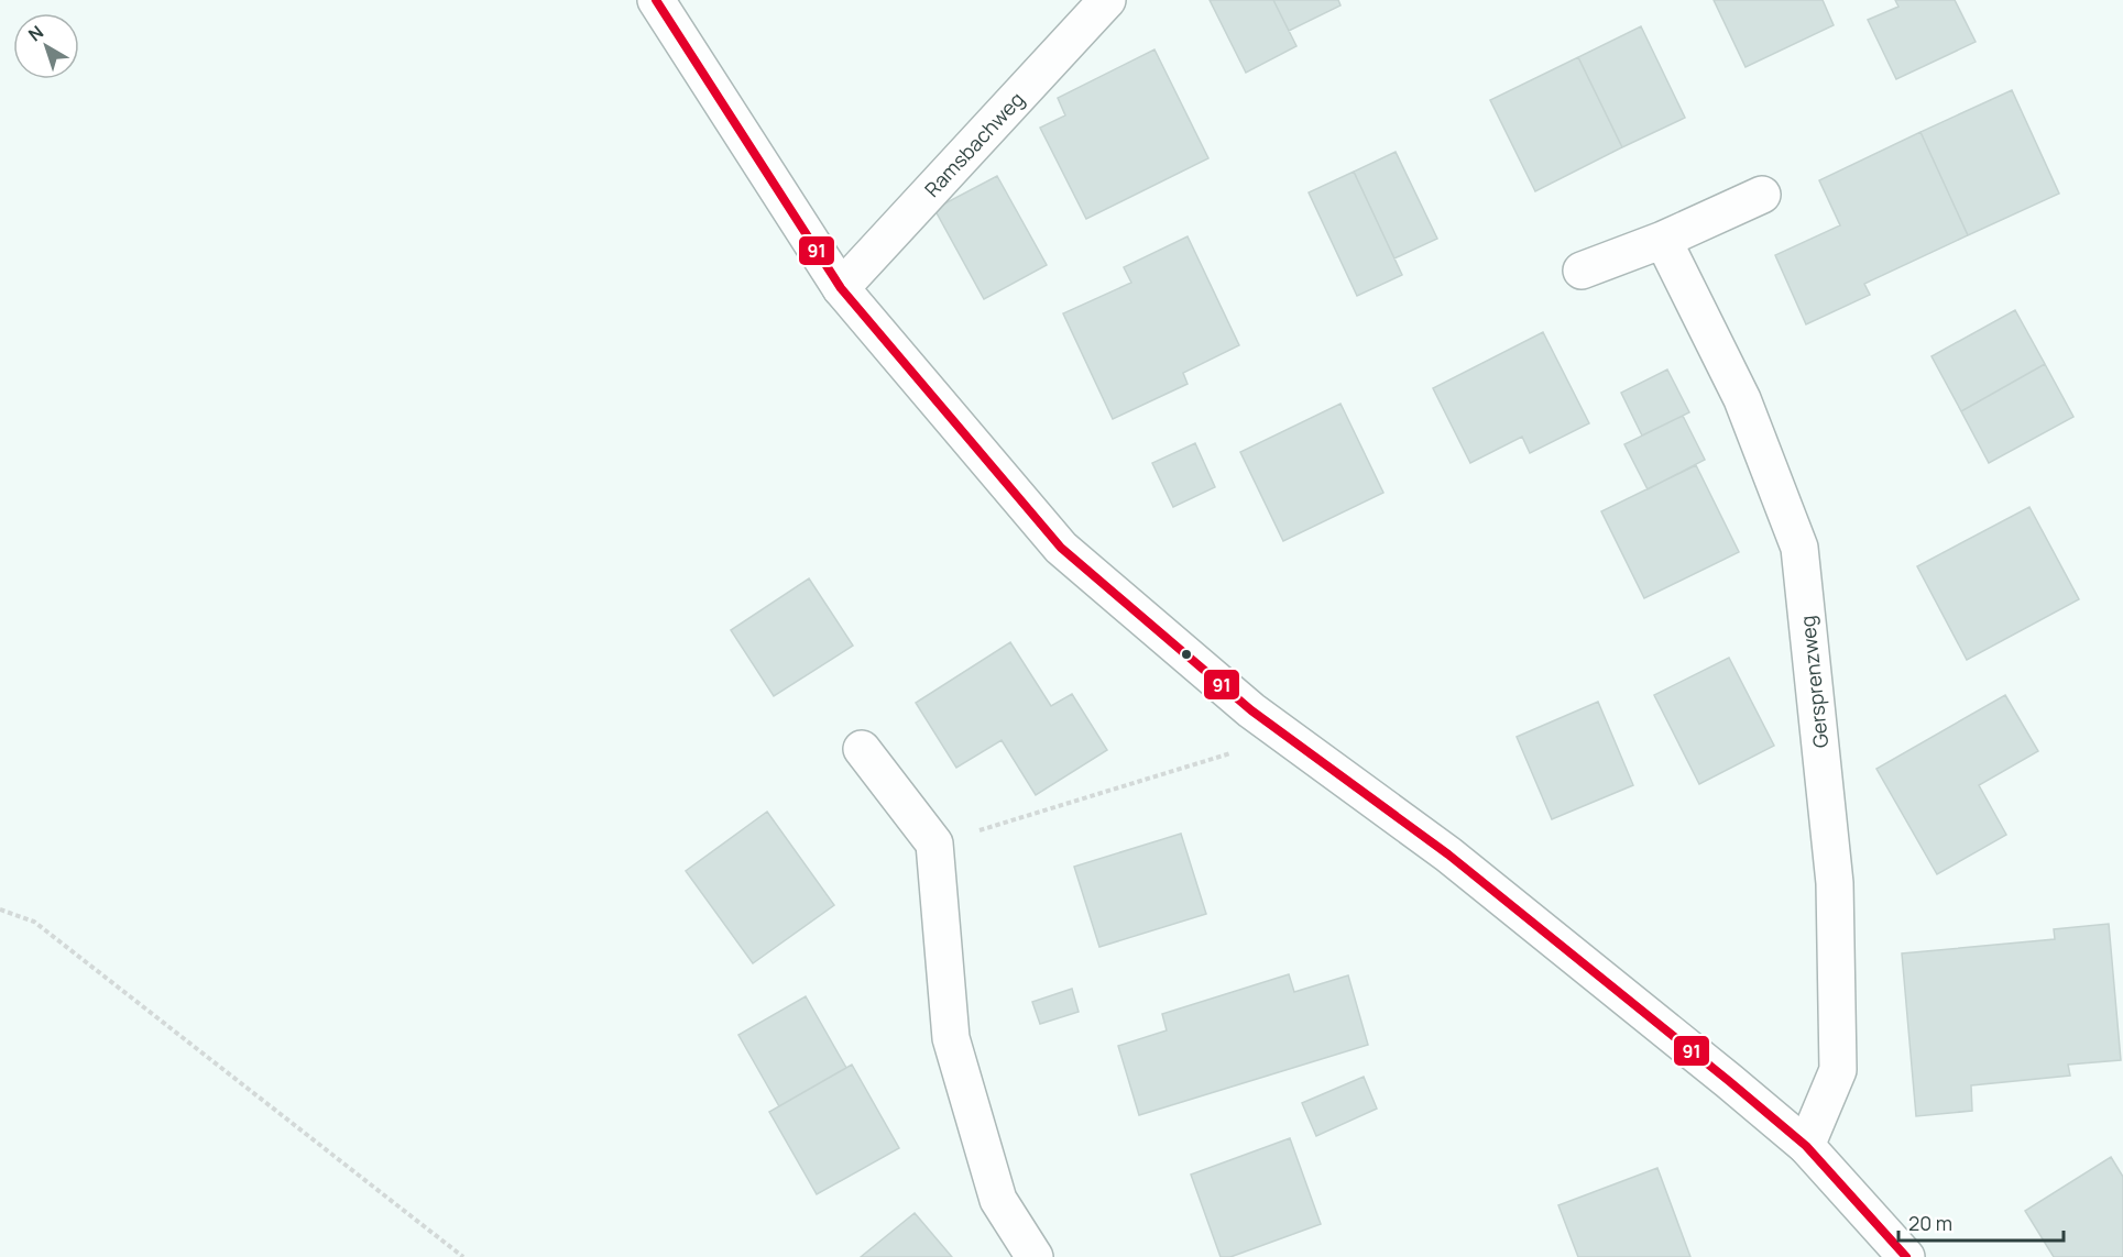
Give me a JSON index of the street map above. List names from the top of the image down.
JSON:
{
  "streets": {
    "street": ["Ramsbachweg", "Gersprenzweg"]
  },
  "lines": ["transit line 91"],
  "scale_bar": "20 m",
  "north": "top left"
}
